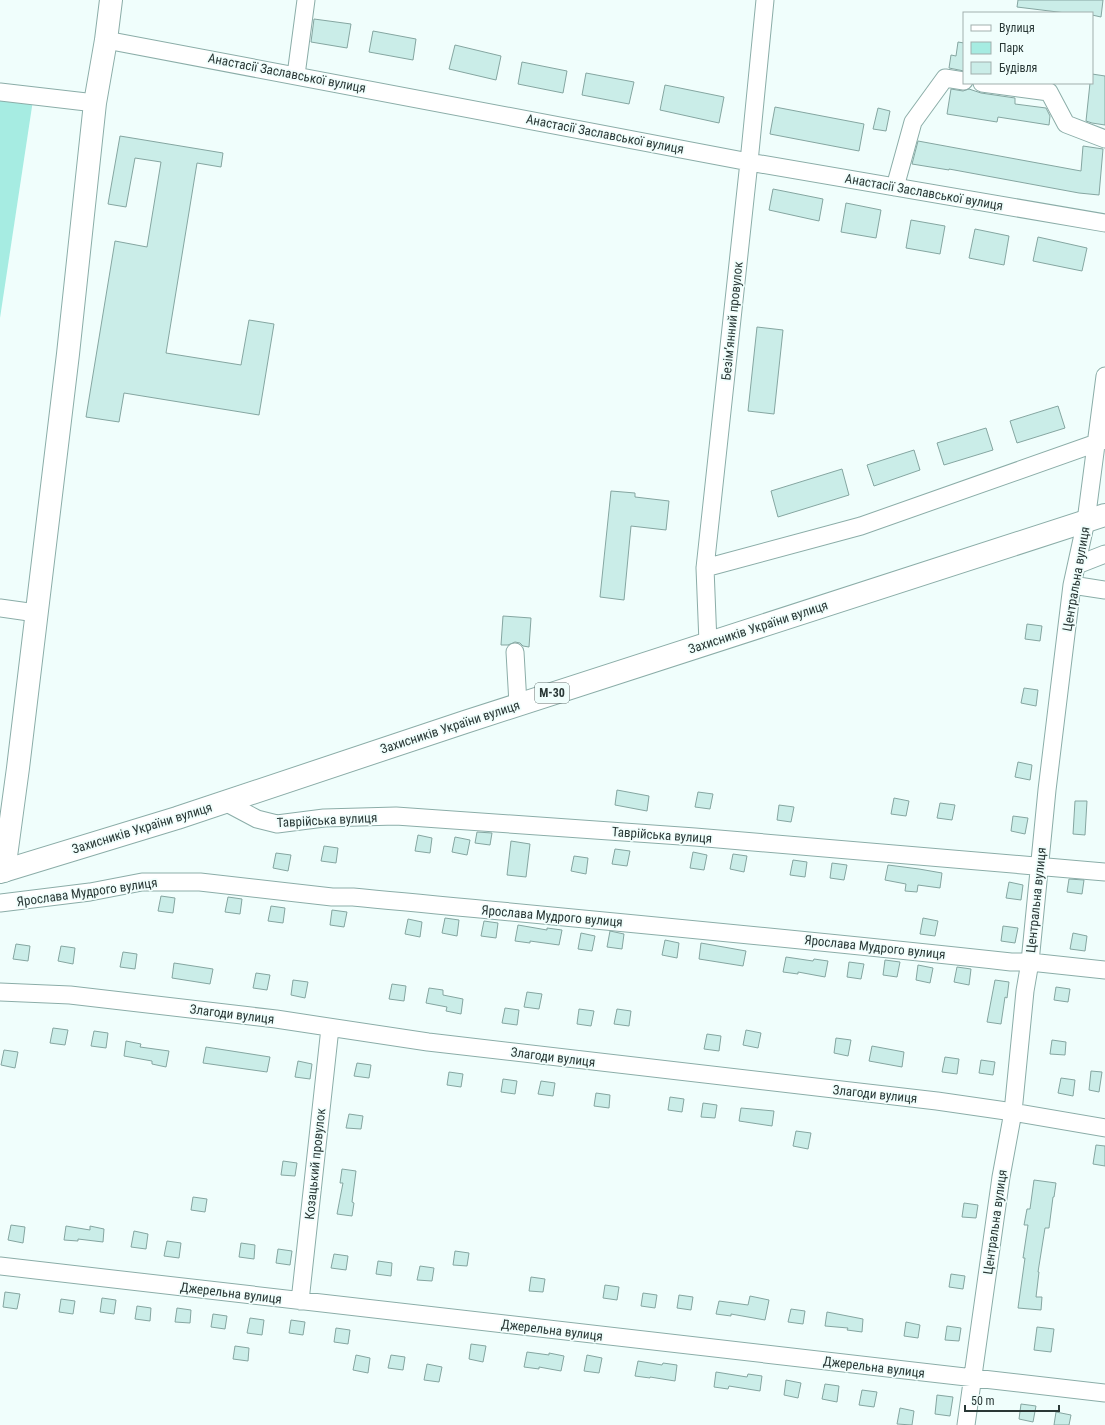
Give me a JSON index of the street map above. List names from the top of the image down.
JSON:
{
  "streets": {
    "main road": ["Захисників України вулиця", "М-30"],
    "street": [
      "Анастасії Заславської вулиця",
      "Безімʼянний провулок",
      "Центральна вулиця",
      "Таврійська вулиця",
      "Ярослава Мудрого вулиця",
      "Злагоди вулиця",
      "Козацький провулок",
      "Джерельна вулиця"
    ]
  },
  "crossings": [
    ["Анастасії Заславської вулиця", "Безімʼянний провулок"],
    ["Безімʼянний провулок", "Захисників України вулиця"],
    ["Центральна вулиця", "Захисників України вулиця"],
    ["Центральна вулиця", "Таврійська вулиця"],
    ["Центральна вулиця", "Ярослава Мудрого вулиця"],
    ["Центральна вулиця", "Злагоди вулиця"],
    ["Центральна вулиця", "Джерельна вулиця"],
    ["Захисників України вулиця", "Таврійська вулиця"],
    ["Злагоди вулиця", "Козацький провулок"],
    ["Козацький провулок", "Джерельна вулиця"]
  ],
  "legend": ["Вулиця", "Парк", "Будівля"],
  "scale_bar": "50 m"
}
